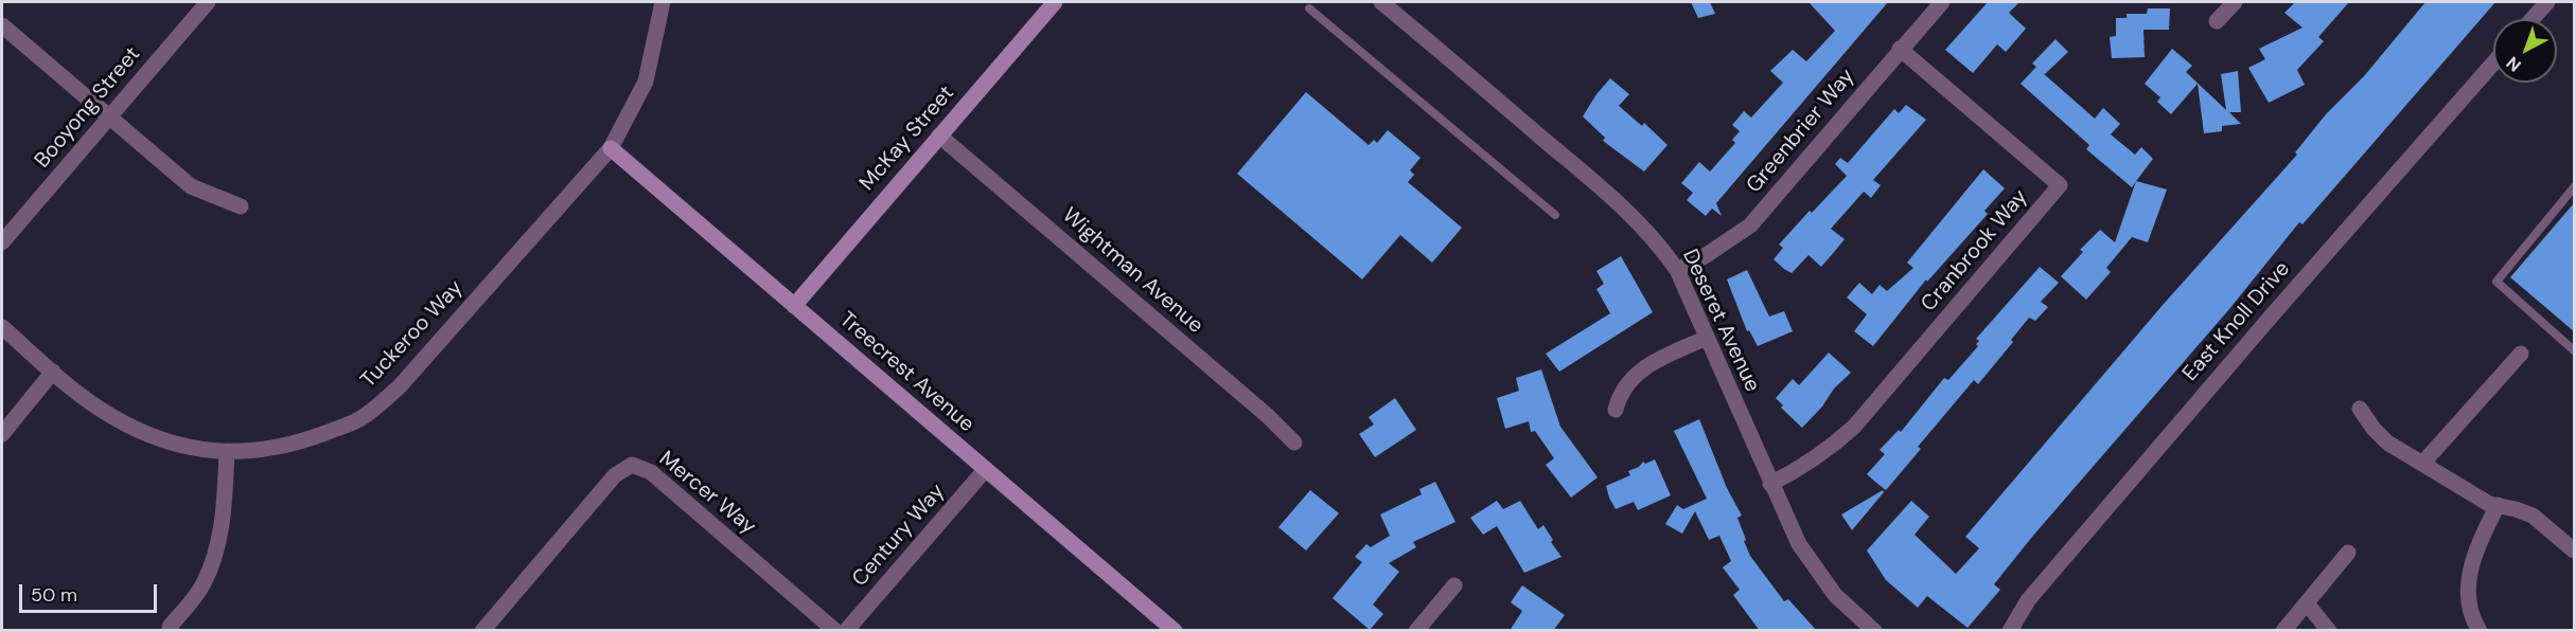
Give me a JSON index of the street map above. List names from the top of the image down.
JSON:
{
  "streets": {
    "street": [
      "Booyong Street",
      "Greenbrier Way",
      "McKay Street",
      "Cranbrook Way",
      "Wightman Avenue",
      "Deseret Avenue",
      "East Knoll Drive",
      "Tuckeroo Way",
      "Treecrest Avenue",
      "Mercer Way",
      "Century Way"
    ]
  },
  "crossings": [
    ["Greenbrier Way", "Cranbrook Way"],
    ["Greenbrier Way", "Deseret Avenue"],
    ["McKay Street", "Wightman Avenue"],
    ["McKay Street", "Treecrest Avenue"],
    ["Cranbrook Way", "Deseret Avenue"],
    ["Tuckeroo Way", "Treecrest Avenue"],
    ["Treecrest Avenue", "Century Way"]
  ],
  "scale_bar": "50 m",
  "north": "bottom left"
}
